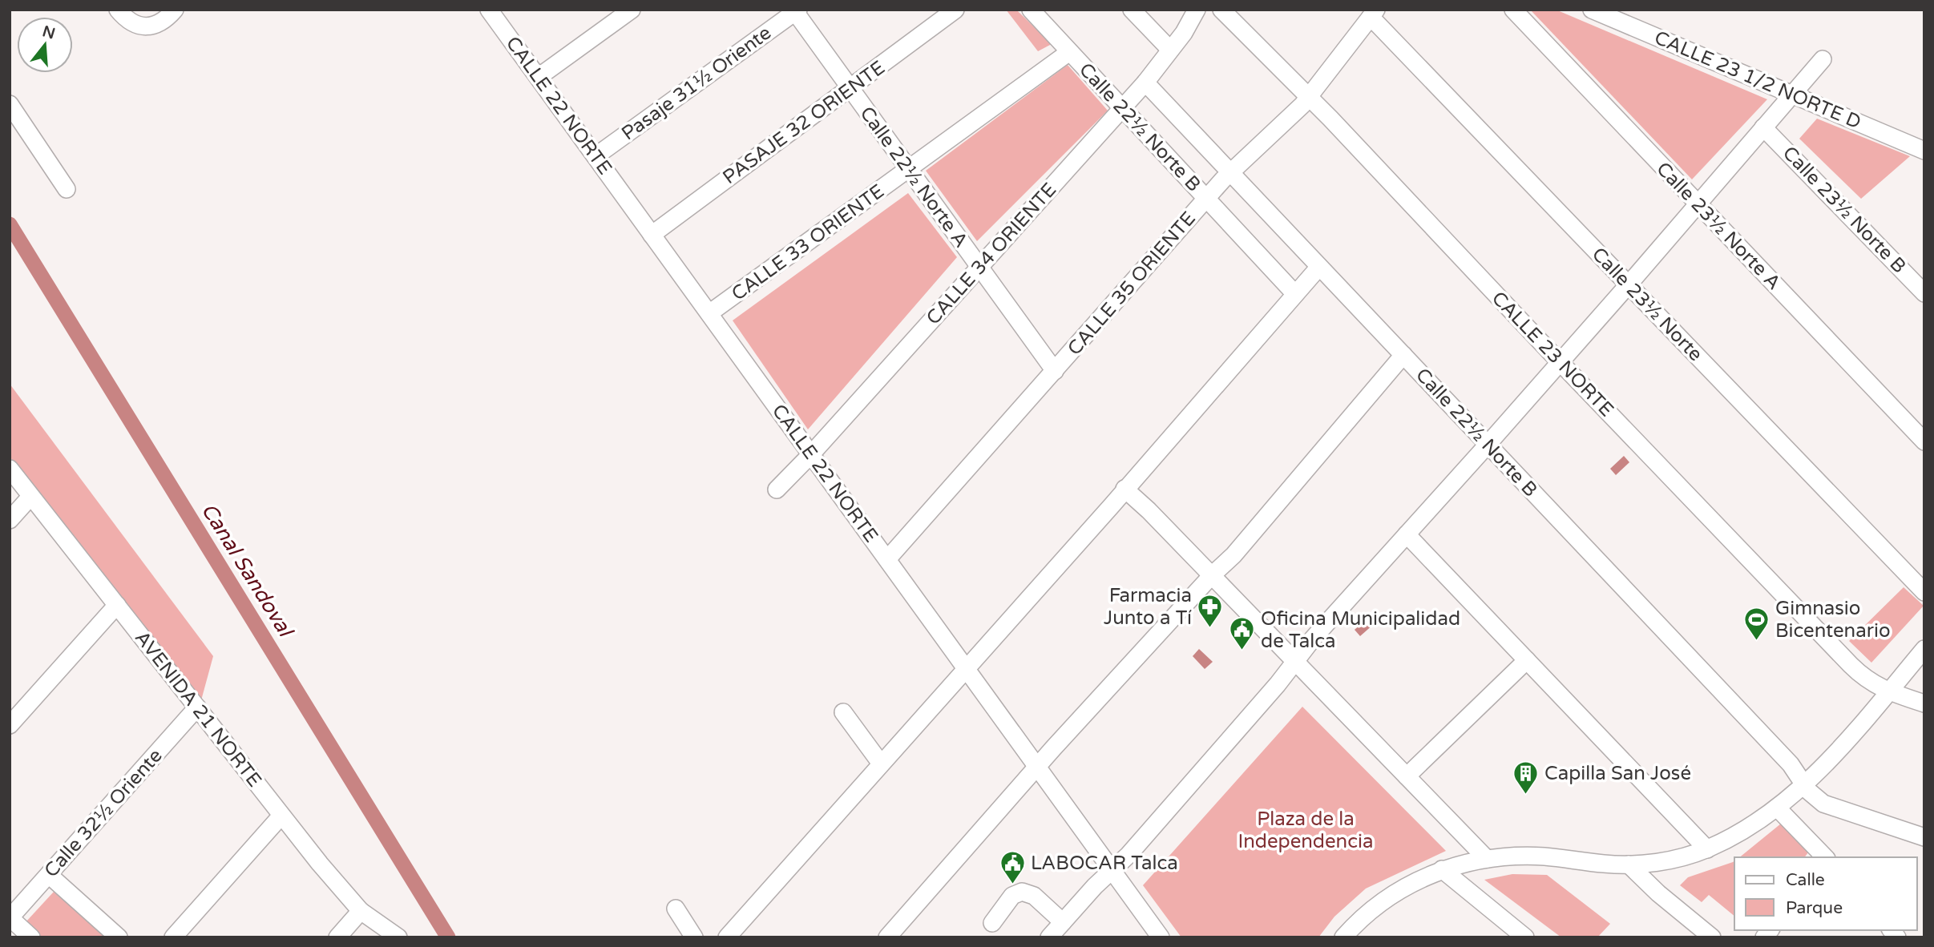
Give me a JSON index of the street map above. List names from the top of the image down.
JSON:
{
  "streets": {
    "street": [
      "CALLE 23 1/2 NORTE D",
      "Pasaje 31½ Oriente",
      "CALLE 22 NORTE",
      "PASAJE 32 ORIENTE",
      "Calle 22½ Norte B",
      "Calle 22½ Norte A",
      "Calle 23½ Norte B",
      "Calle 23½ Norte A",
      "CALLE 33 ORIENTE",
      "CALLE 34 ORIENTE",
      "CALLE 35 ORIENTE",
      "Calle 23½ Norte",
      "CALLE 23 NORTE",
      "AVENIDA 21 NORTE",
      "Calle 32½ Oriente"
    ]
  },
  "crossings": [
    ["Pasaje 31½ Oriente", "CALLE 22 NORTE"],
    ["Pasaje 31½ Oriente", "Calle 22½ Norte A"],
    ["CALLE 22 NORTE", "PASAJE 32 ORIENTE"],
    ["CALLE 22 NORTE", "CALLE 33 ORIENTE"],
    ["CALLE 22 NORTE", "CALLE 34 ORIENTE"],
    ["CALLE 22 NORTE", "CALLE 35 ORIENTE"],
    ["PASAJE 32 ORIENTE", "Calle 22½ Norte A"],
    ["Calle 22½ Norte B", "CALLE 33 ORIENTE"],
    ["Calle 22½ Norte B", "CALLE 34 ORIENTE"],
    ["Calle 22½ Norte B", "CALLE 35 ORIENTE"],
    ["Calle 22½ Norte A", "CALLE 33 ORIENTE"],
    ["Calle 22½ Norte A", "CALLE 34 ORIENTE"],
    ["Calle 22½ Norte A", "CALLE 35 ORIENTE"],
    ["CALLE 35 ORIENTE", "Calle 23½ Norte"],
    ["CALLE 35 ORIENTE", "CALLE 23 NORTE"],
    ["AVENIDA 21 NORTE", "Calle 32½ Oriente"]
  ],
  "water": ["Canal Sandoval"],
  "parks": ["Plaza de la Independencia"],
  "places": {
    "pharmacy": ["Farmacia Junto a Tí"],
    "sports": ["Gimnasio Bicentenario"],
    "public building": ["Oficina Municipalidad de Talca", "LABOCAR Talca"],
    "building": ["Capilla San José"]
  },
  "legend": ["Calle", "Parque"],
  "north": "top"
}
